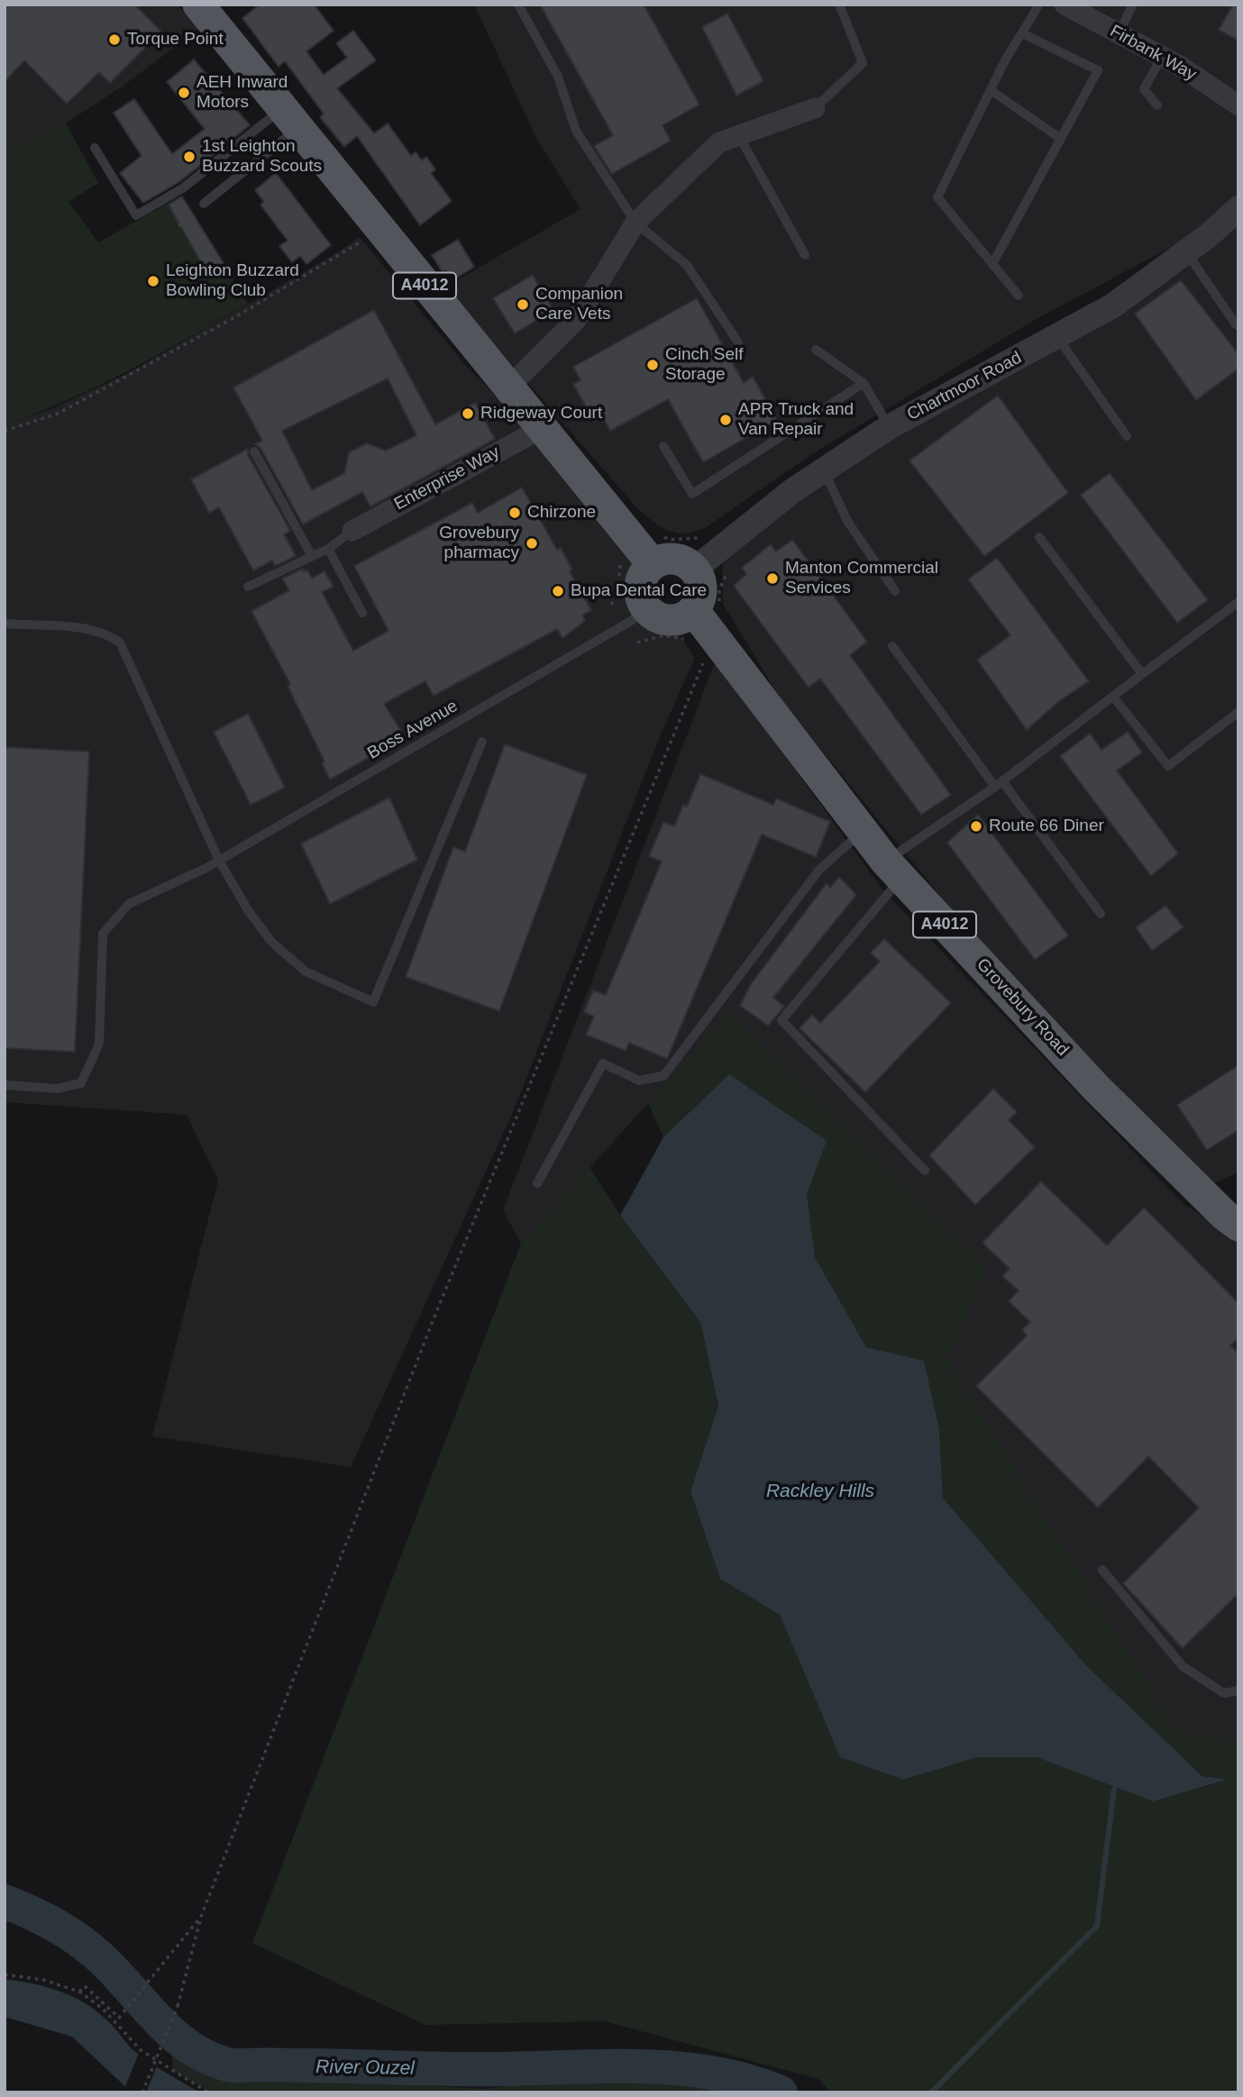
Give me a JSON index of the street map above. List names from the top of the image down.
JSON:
{
  "streets": {
    "main road": ["A4012", "Grovebury Road"],
    "street": ["Firbank Way", "Chartmoor Road", "Enterprise Way"],
    "lane": ["Boss Avenue"]
  },
  "crossings": [
    ["A4012", "Chartmoor Road"],
    ["A4012", "Enterprise Way"],
    ["A4012", "Boss Avenue"],
    ["A4012", "Grovebury Road"],
    ["Chartmoor Road", "Boss Avenue"],
    ["Chartmoor Road", "Grovebury Road"],
    ["Boss Avenue", "Grovebury Road"]
  ],
  "water": ["Rackley Hills", "River Ouzel"],
  "places": [
    "Torque Point",
    "AEH Inward Motors",
    "1st Leighton Buzzard Scouts",
    "Leighton Buzzard Bowling Club",
    "Companion Care Vets",
    "Cinch Self Storage",
    "Ridgeway Court",
    "APR Truck and Van Repair",
    "Chirzone",
    "Grovebury pharmacy",
    "Manton Commercial Services",
    "Bupa Dental Care",
    "Route 66 Diner"
  ]
}
